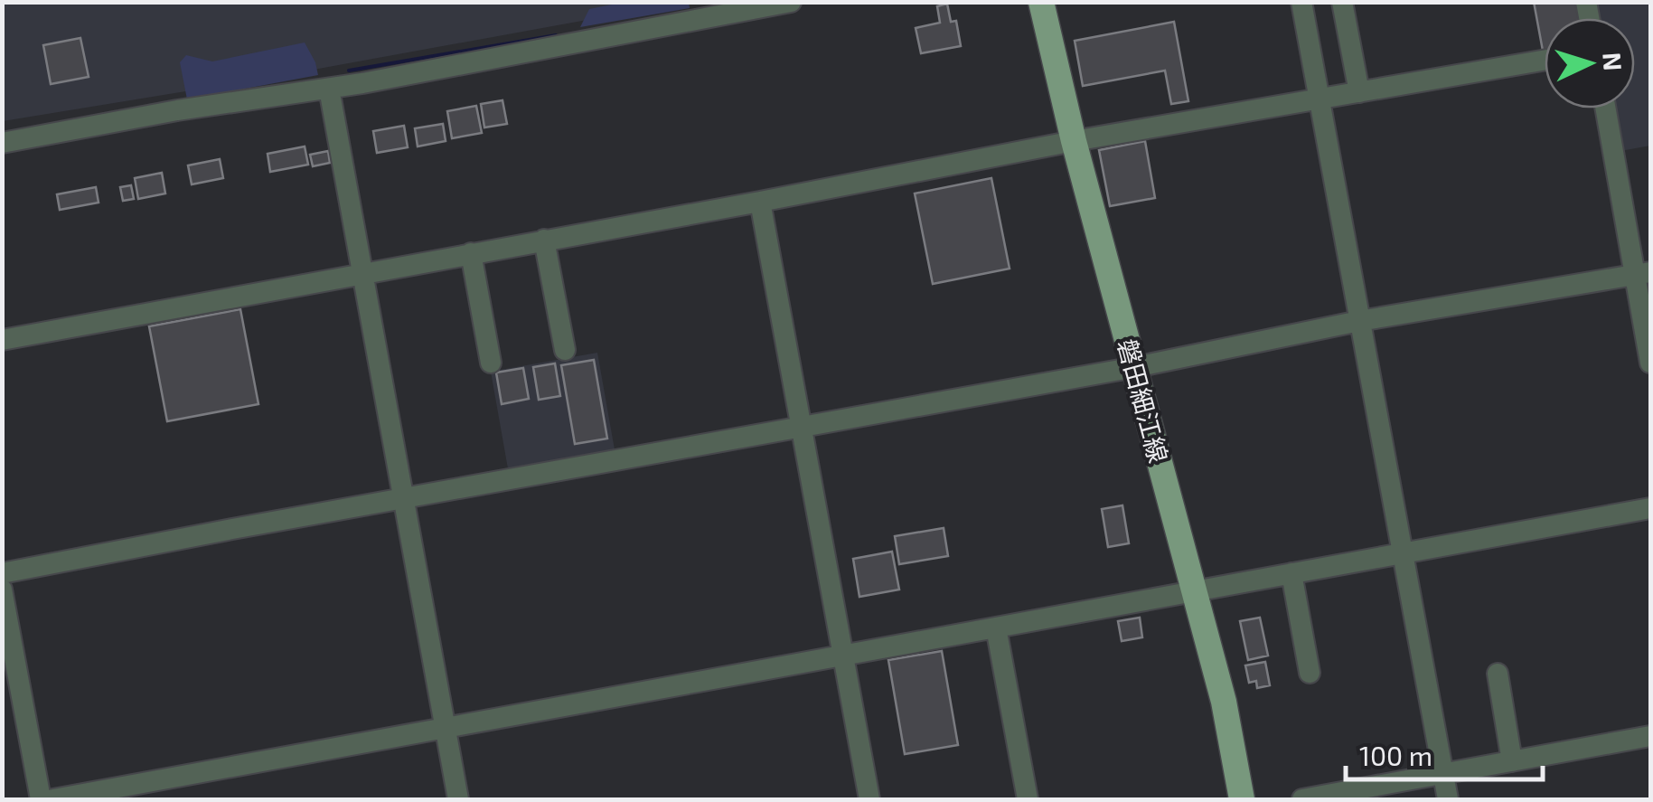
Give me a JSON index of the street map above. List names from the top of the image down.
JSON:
{
  "streets": {
    "main road": ["磐田細江線"]
  },
  "scale_bar": "100 m",
  "north": "right"
}
